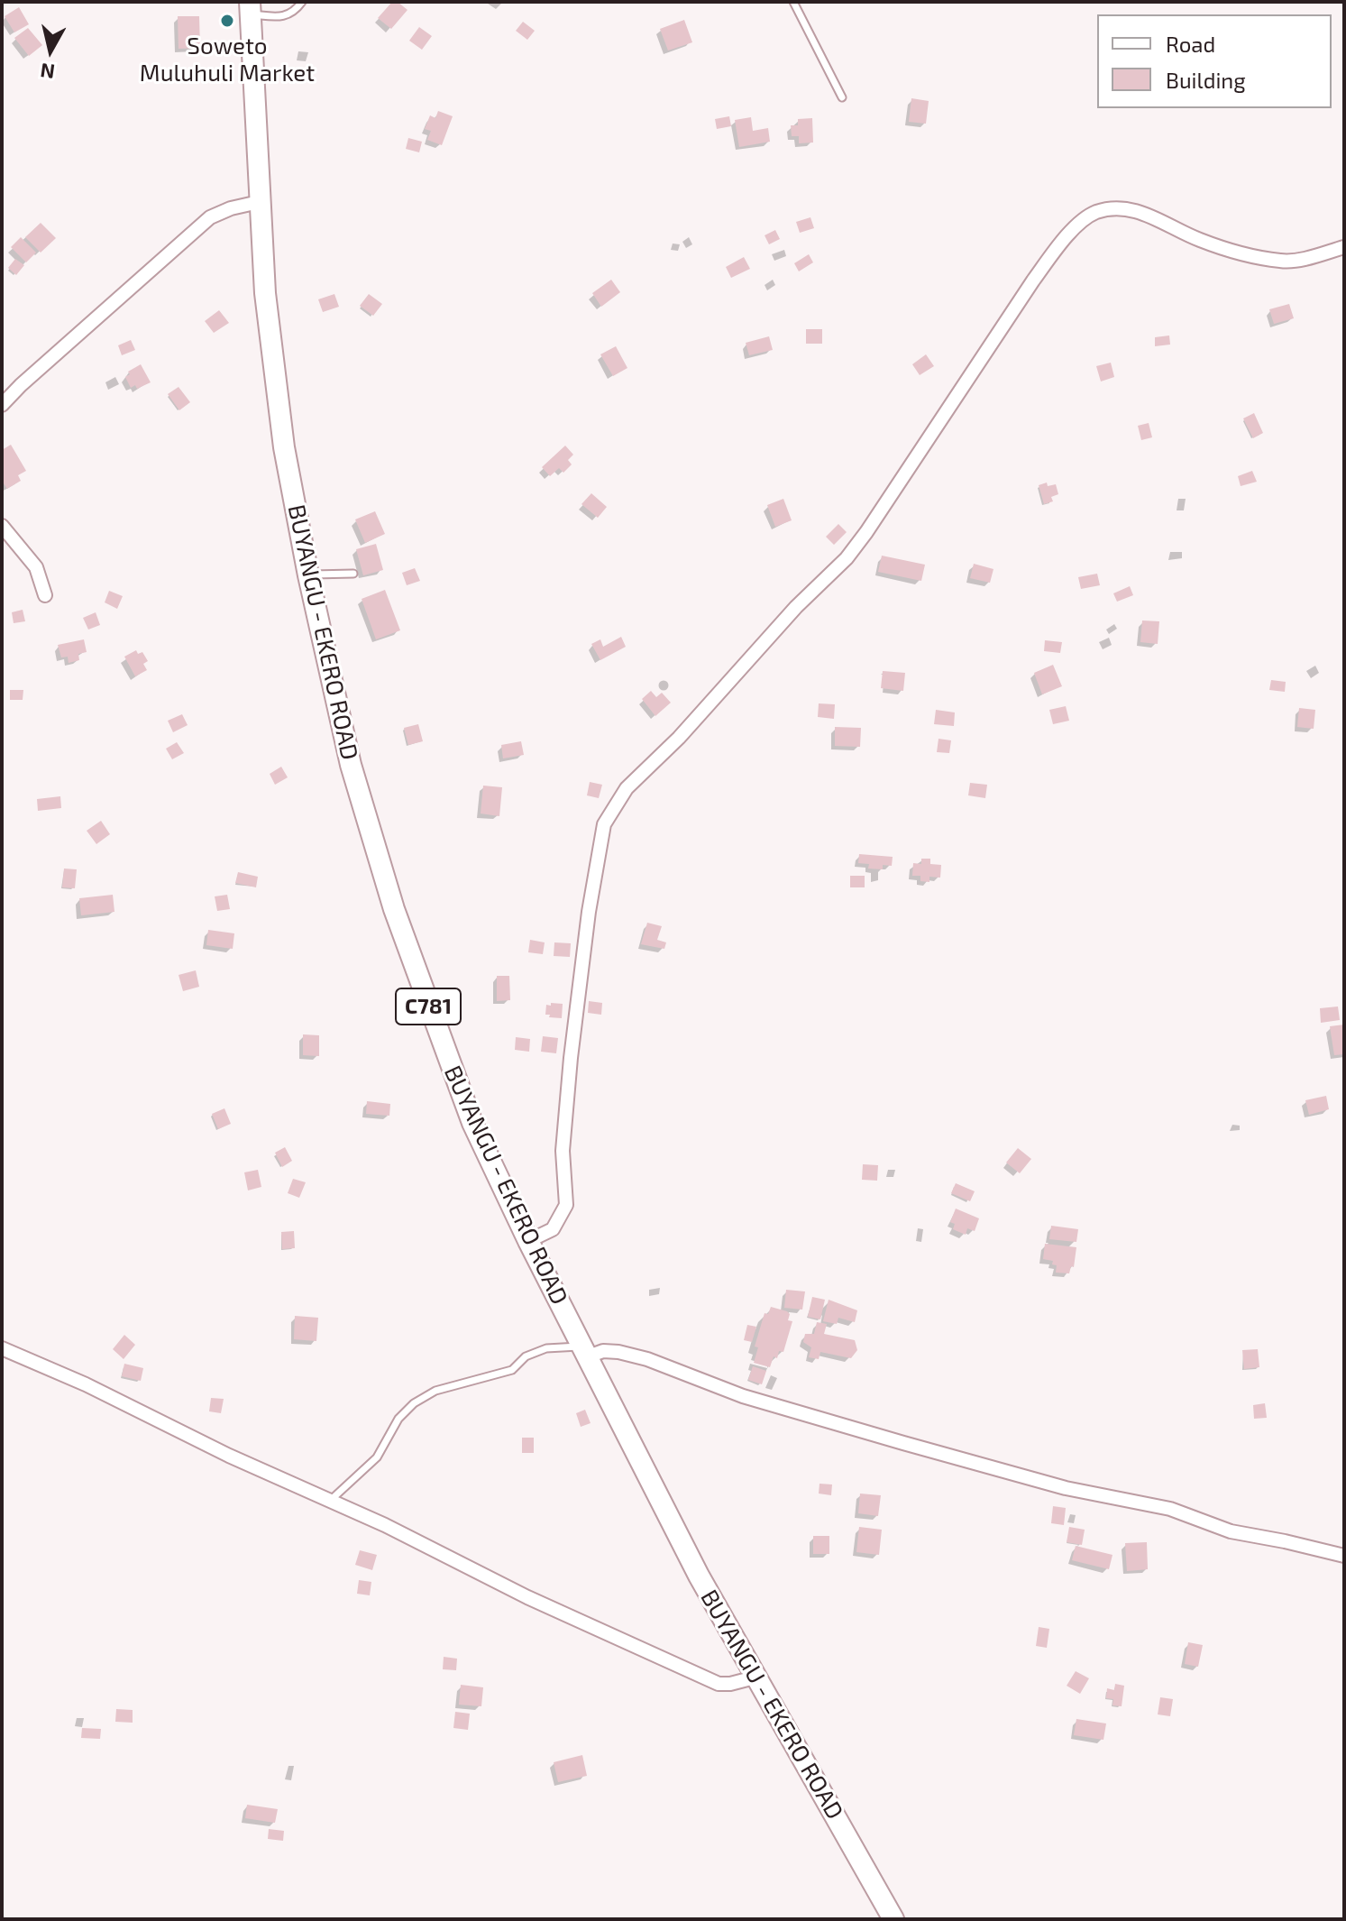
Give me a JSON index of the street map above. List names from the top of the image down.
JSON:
{
  "streets": {
    "main road": ["BUYANGU - EKERO ROAD", "C781"]
  },
  "places": ["Soweto Muluhuli Market"],
  "legend": ["Road", "Building"],
  "north": "bottom"
}
